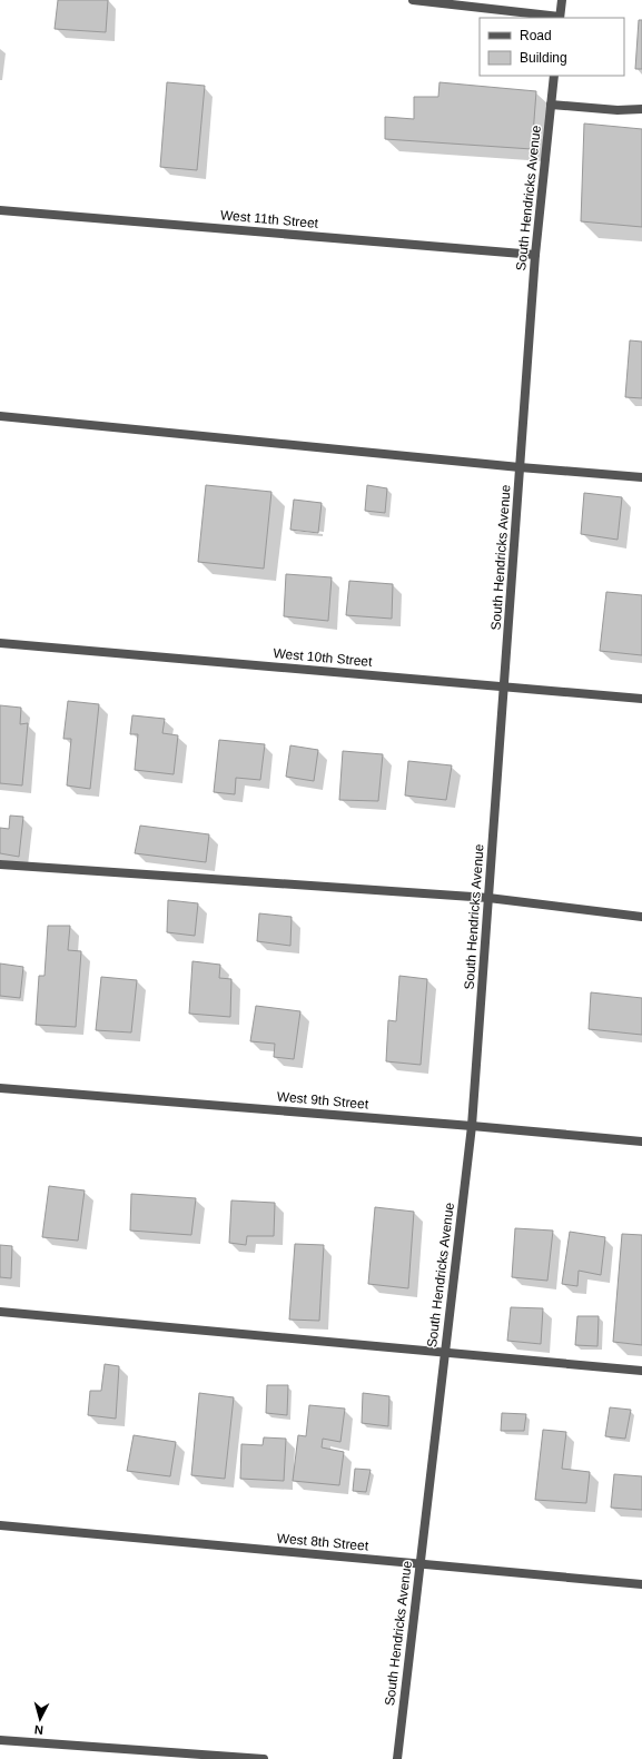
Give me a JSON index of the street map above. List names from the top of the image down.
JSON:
{
  "streets": {
    "street": [
      "South Hendricks Avenue",
      "West 11th Street",
      "West 10th Street",
      "West 9th Street",
      "West 8th Street"
    ]
  },
  "crossings": [
    ["South Hendricks Avenue", "West 11th Street"],
    ["South Hendricks Avenue", "West 10th Street"],
    ["South Hendricks Avenue", "West 9th Street"],
    ["South Hendricks Avenue", "West 8th Street"]
  ],
  "legend": ["Road", "Building"],
  "north": "bottom"
}
